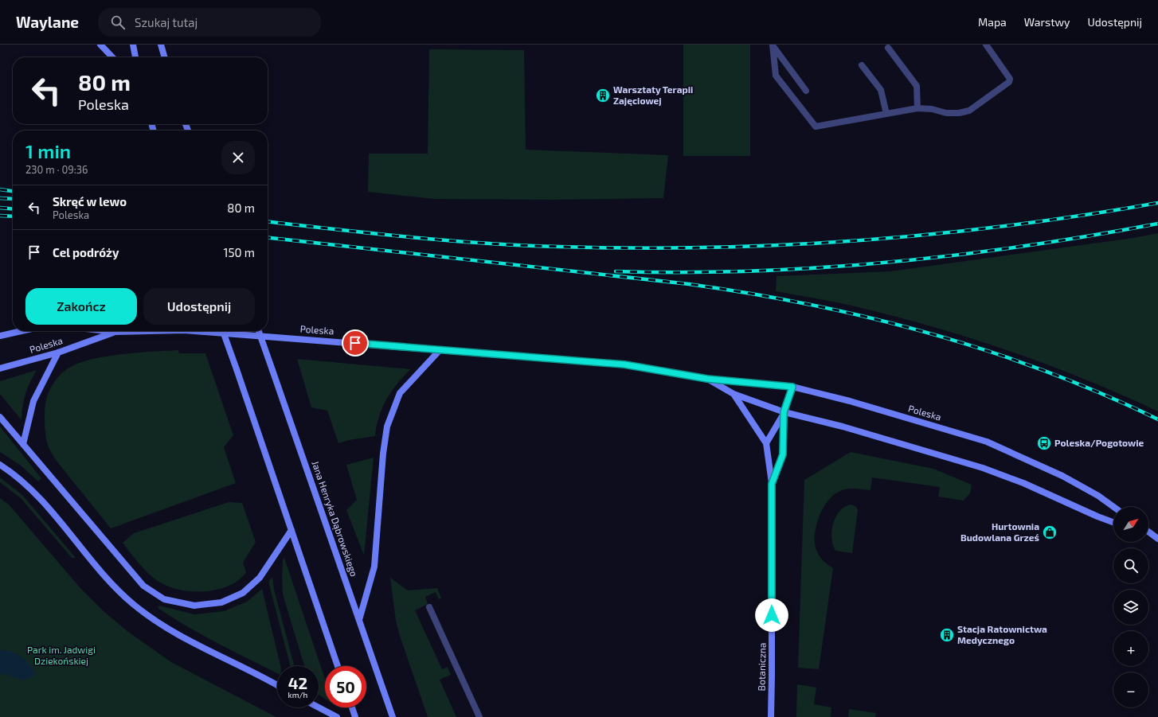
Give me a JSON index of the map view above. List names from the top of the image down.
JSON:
{
  "streets": {
    "main road": ["Poleska", "Jana Henryka Dąbrowskiego", "Botaniczna"]
  },
  "crossings": [
    ["Poleska", "Botaniczna"]
  ],
  "parks": ["Park im. Jadwigi Dziekońskiej"],
  "places": {
    "building": ["Warsztaty Terapii Zajęciowej", "Stacja Ratownictwa Medycznego"],
    "bus stop": ["Poleska/Pogotowie"],
    "shop": ["Hurtownia Budowlana Grześ"]
  },
  "north": "top right",
  "page": {
    "header": "Waylane",
    "search": "Szukaj tutaj",
    "nav": ["Mapa", "Warstwy", "Udostępnij"],
    "turn": ["80 m", "Poleska"],
    "heading": ["1 min", "230 m · 09:36"],
    "list": [
      {
        "name": "Skręć w lewo",
        "note": "Poleska",
        "value": "80 m"
      },
      {
        "name": "Cel podróży",
        "value": "150 m"
      }
    ],
    "buttons": ["Zakończ", "Udostępnij"],
    "map_buttons": ["+", "−"],
    "speed": "42 km/h",
    "limit": "50"
  }
}
